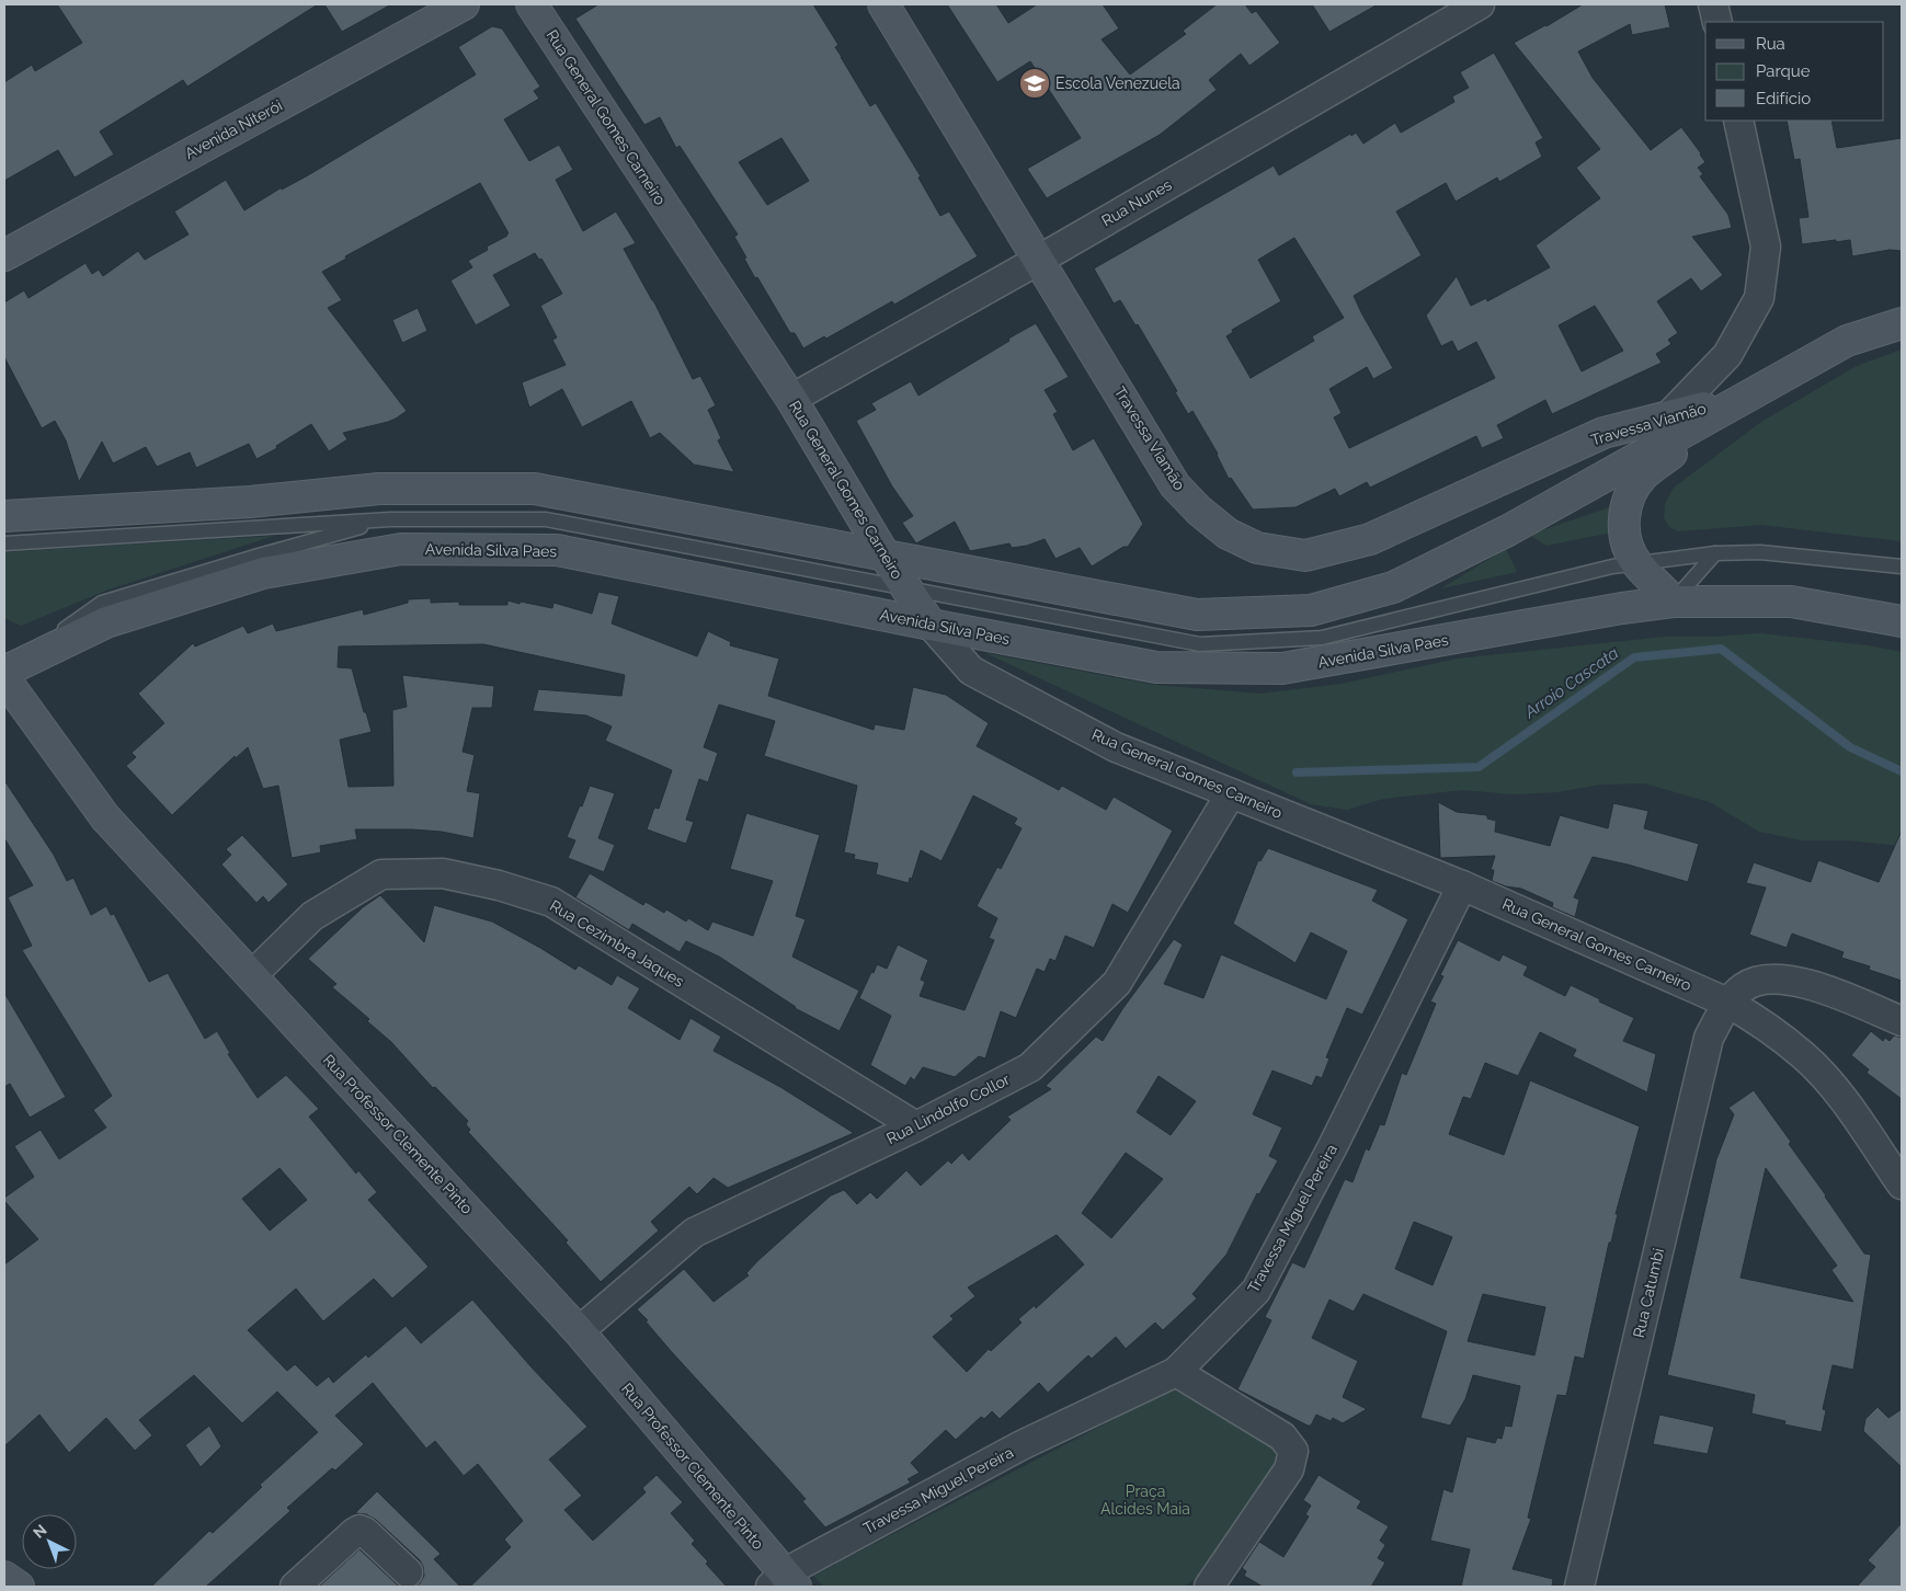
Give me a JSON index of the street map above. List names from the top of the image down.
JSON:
{
  "streets": {
    "main road": [
      "Rua General Gomes Carneiro",
      "Avenida Niterói",
      "Travessa Viamão",
      "Avenida Silva Paes",
      "Rua Professor Clemente Pinto"
    ],
    "street": [
      "Rua Nunes",
      "Rua Cezimbra Jaques",
      "Rua Lindolfo Collor",
      "Travessa Miguel Pereira",
      "Rua Catumbi"
    ]
  },
  "crossings": [
    ["Rua General Gomes Carneiro", "Rua Nunes"],
    ["Rua General Gomes Carneiro", "Avenida Silva Paes"],
    ["Rua General Gomes Carneiro", "Rua Lindolfo Collor"],
    ["Rua General Gomes Carneiro", "Travessa Miguel Pereira"],
    ["Rua General Gomes Carneiro", "Rua Catumbi"],
    ["Rua Nunes", "Travessa Viamão"],
    ["Rua Cezimbra Jaques", "Rua Lindolfo Collor"],
    ["Rua Cezimbra Jaques", "Rua Professor Clemente Pinto"],
    ["Rua Lindolfo Collor", "Rua Professor Clemente Pinto"],
    ["Rua Professor Clemente Pinto", "Travessa Miguel Pereira"]
  ],
  "water": ["Arroio Cascata"],
  "parks": ["Praça Alcides Maia"],
  "places": {
    "school or university": ["Escola Venezuela"]
  },
  "legend": ["Rua", "Parque", "Edifício"],
  "north": "top left"
}
